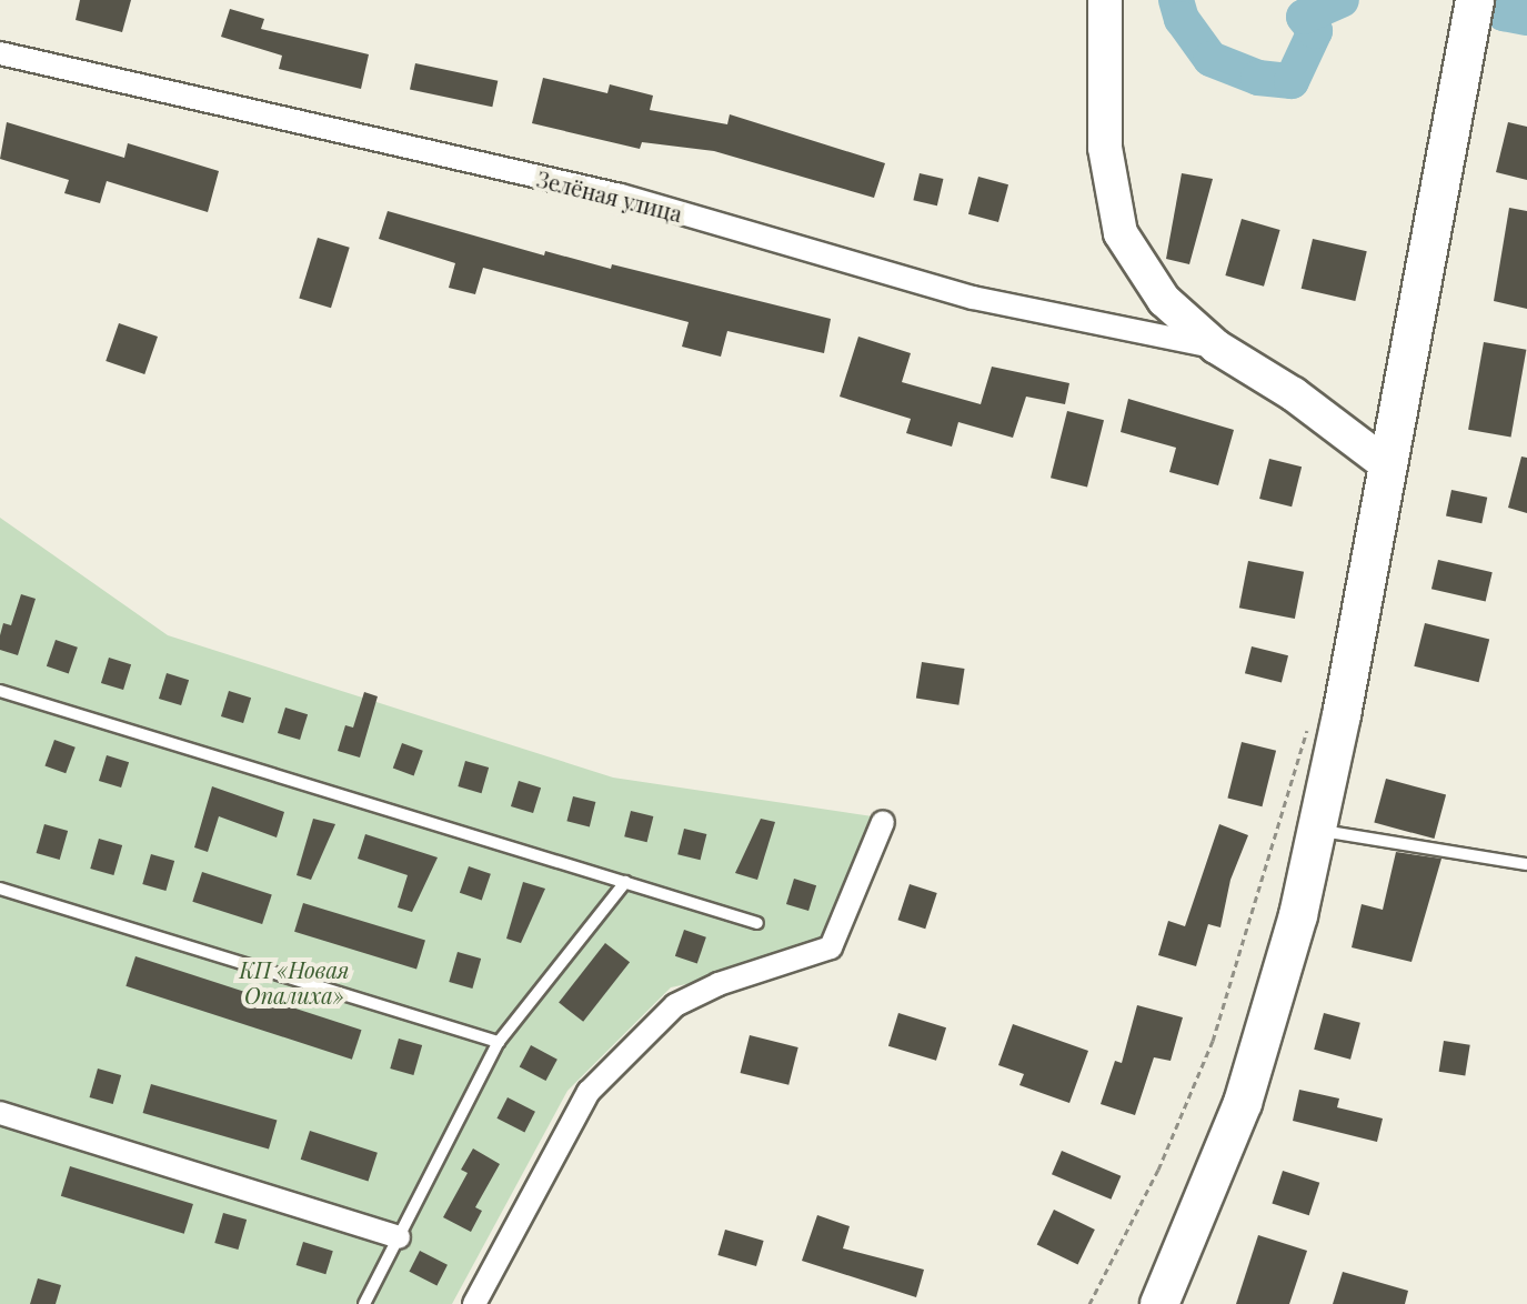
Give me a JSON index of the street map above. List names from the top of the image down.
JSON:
{
  "streets": {
    "street": ["Зелёная улица"]
  },
  "parks": ["КП «Новая Опалиха»"]
}
